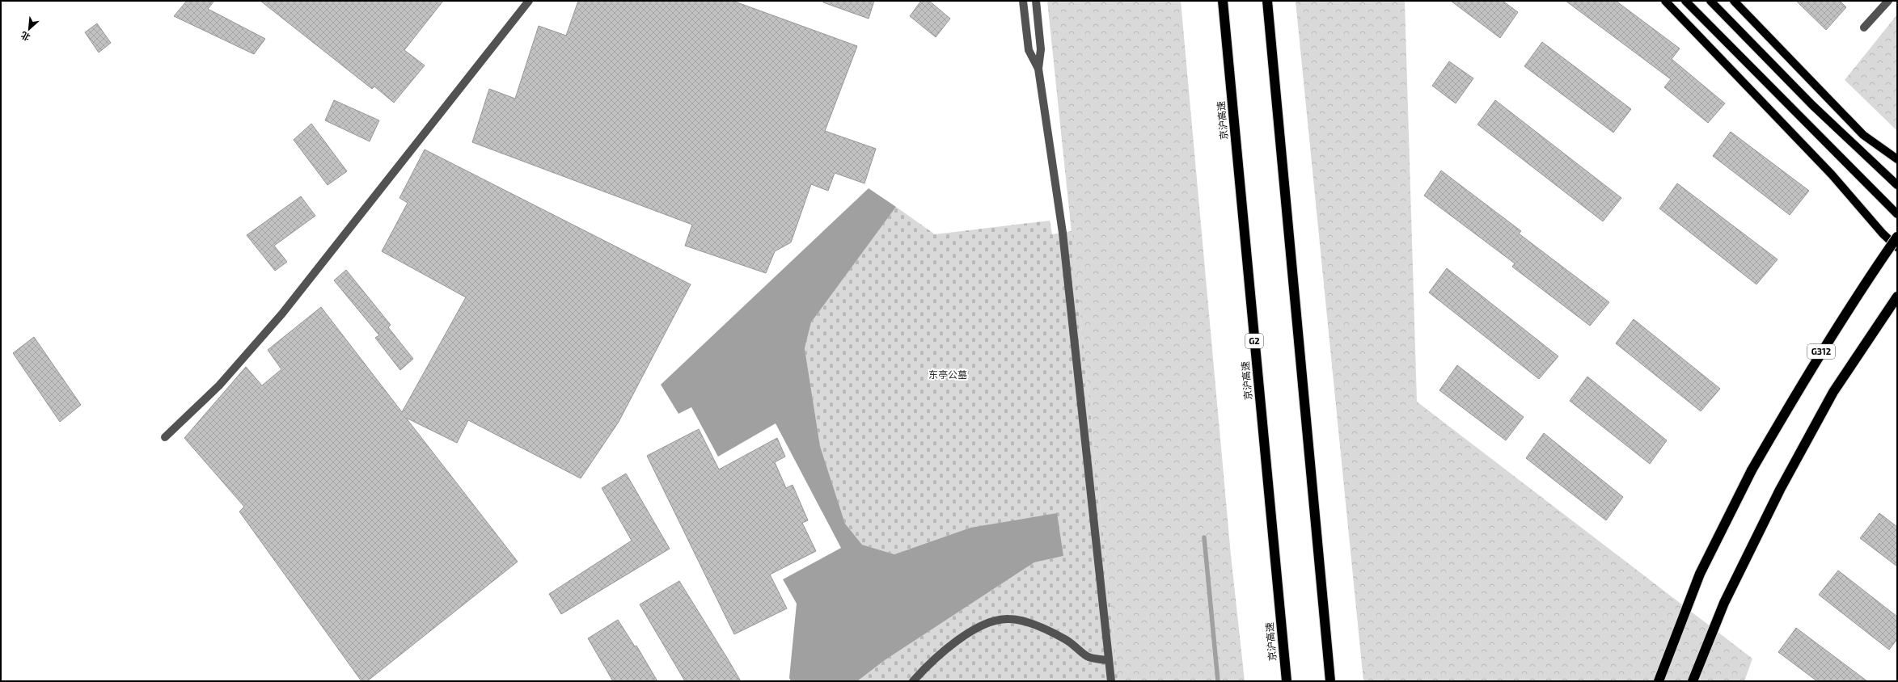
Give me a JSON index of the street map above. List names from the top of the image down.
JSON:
{
  "streets": {
    "highway": ["京沪高速", "G2", "G312"]
  },
  "parks": ["东亭公墓"],
  "north": "bottom left"
}
